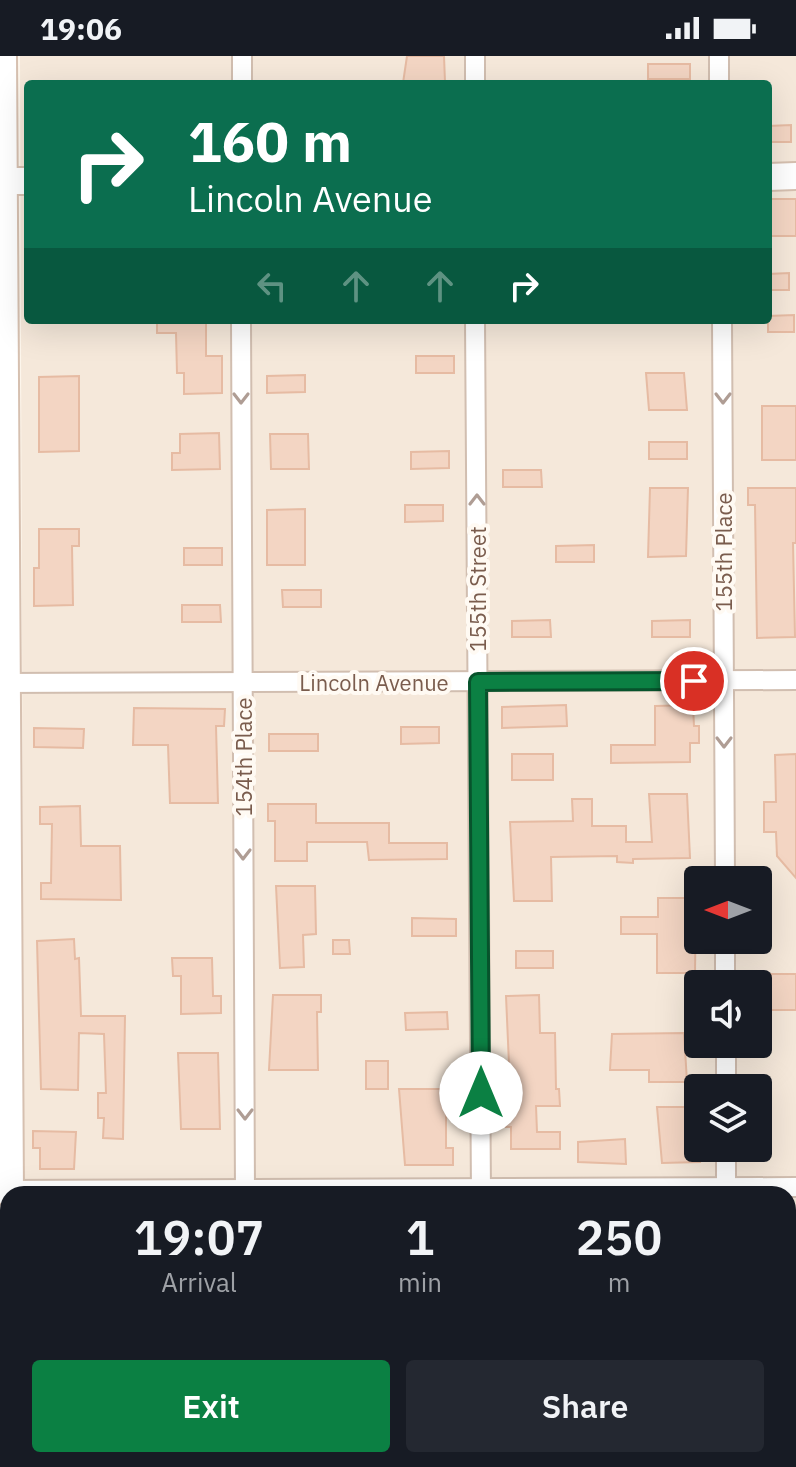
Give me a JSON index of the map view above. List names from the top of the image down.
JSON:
{
  "streets": {
    "street": [
      "155th Place",
      "155th Street",
      "Lincoln Avenue",
      "154th Place"
    ]
  },
  "crossings": [
    ["155th Place", "Lincoln Avenue"],
    ["155th Street", "Lincoln Avenue"],
    ["Lincoln Avenue", "154th Place"]
  ],
  "one_way": ["155th Place", "155th Street", "154th Place"],
  "north": "left",
  "page": {
    "status": "19:06",
    "turn": ["160 m", "Lincoln Avenue"],
    "eta": [
      "19:07",
      "Arrival",
      "1",
      "min",
      "250",
      "m"
    ],
    "buttons": ["Exit", "Share"]
  }
}
